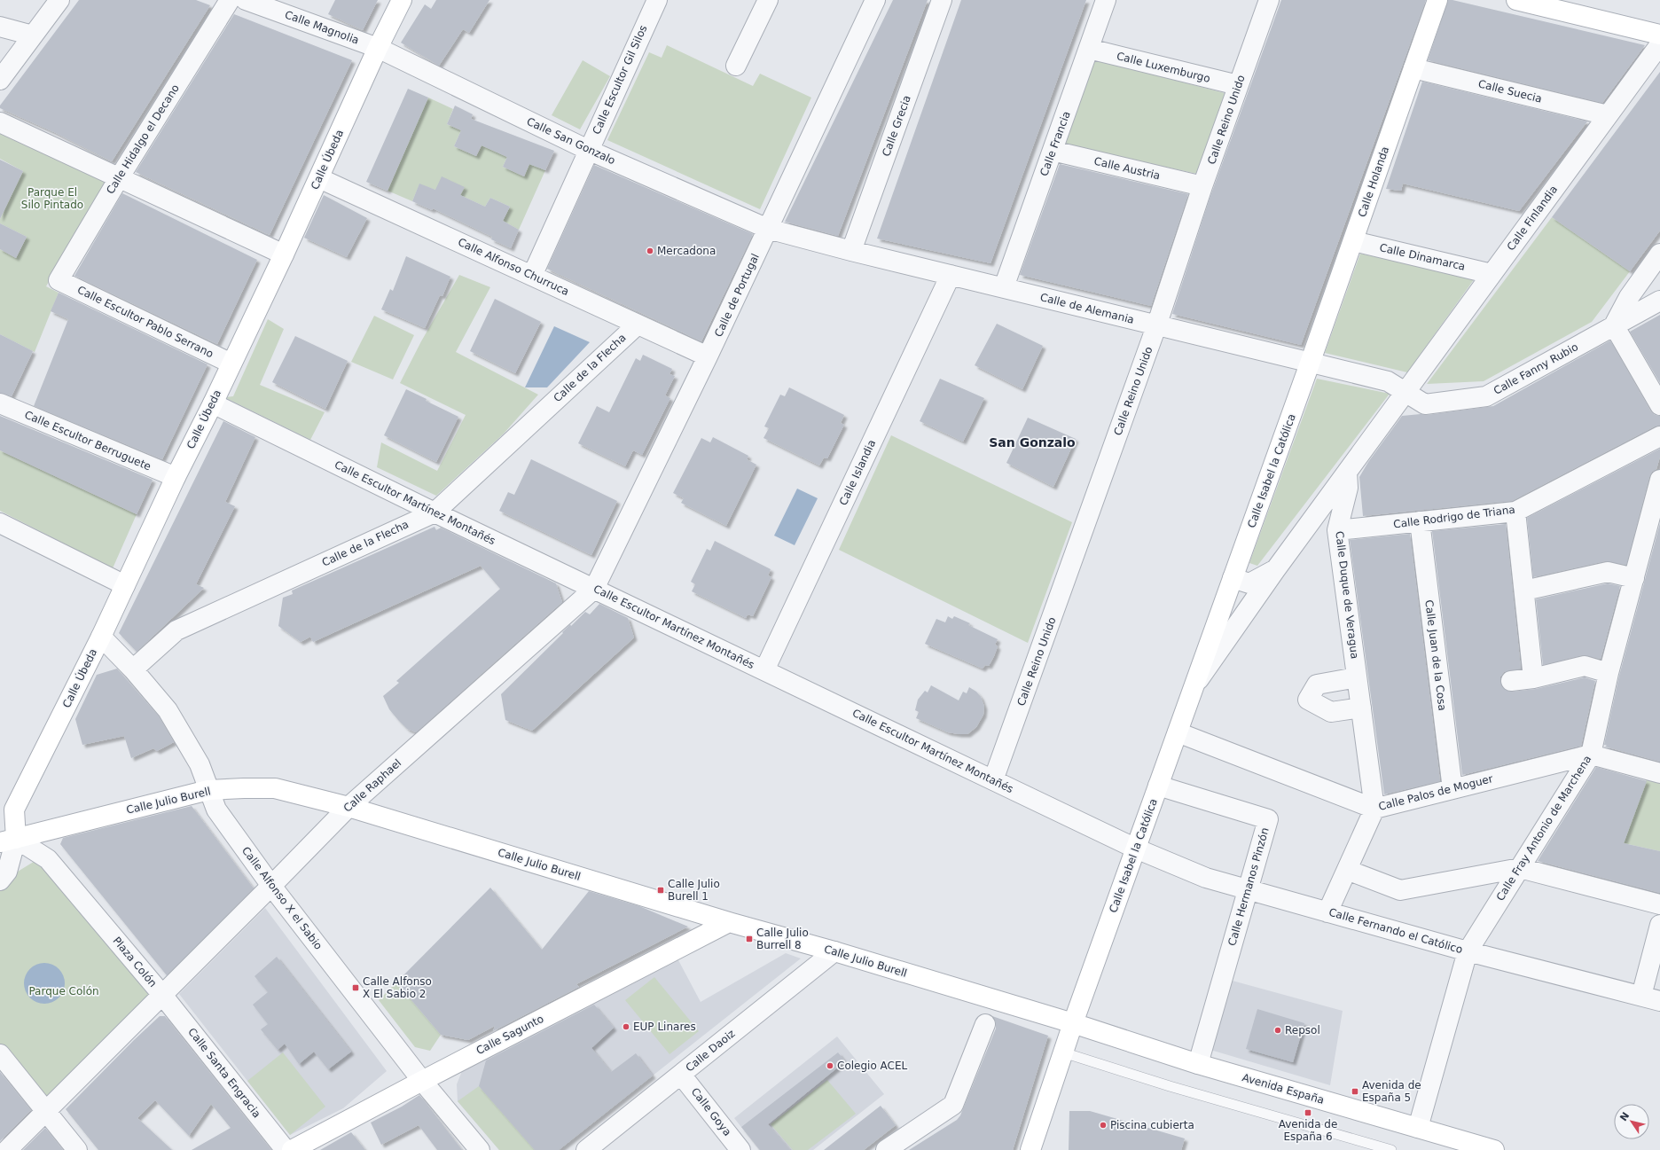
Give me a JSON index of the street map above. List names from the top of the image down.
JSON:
{
  "streets": {
    "street": [
      "Calle Magnolia",
      "Calle Luxemburgo",
      "Calle Escultor Gil Silos",
      "Calle Suecia",
      "Calle Reino Unido",
      "Calle Grecia",
      "Calle Hidalgo el Decano",
      "Calle San Gonzalo",
      "Calle Francia",
      "Calle Úbeda",
      "Calle Austria",
      "Calle Holanda",
      "Calle Finlandia",
      "Calle Dinamarca",
      "Calle Alfonso Churruca",
      "Calle de Portugal",
      "Calle de Alemania",
      "Calle Escultor Pablo Serrano",
      "Calle de la Flecha",
      "Calle Fanny Rubio",
      "Calle Escultor Berruguete",
      "Calle Isabel la Católica",
      "Calle Islandia",
      "Calle Escultor Martínez Montañés",
      "Calle Rodrigo de Triana",
      "Calle Duque de Veragua",
      "Calle Juan de la Cosa",
      "Calle Raphael",
      "Calle Palos de Moguer",
      "Calle Julio Burell",
      "Calle Fray Antonio de Marchena",
      "Calle Hermanos Pinzón",
      "Calle Alfonso X el Sabio",
      "Calle Fernando el Católico",
      "Plaza Colón",
      "Calle Sagunto",
      "Calle Daoiz",
      "Calle Santa Engracia",
      "Avenida España",
      "Calle Goya"
    ]
  },
  "crossings": [
    ["Calle Magnolia", "Calle San Gonzalo"],
    ["Calle Magnolia", "Calle Úbeda"],
    ["Calle Luxemburgo", "Calle Reino Unido"],
    ["Calle Luxemburgo", "Calle Francia"],
    ["Calle Escultor Gil Silos", "Calle San Gonzalo"],
    ["Calle Escultor Gil Silos", "Calle Alfonso Churruca"],
    ["Calle Suecia", "Calle Holanda"],
    ["Calle Suecia", "Calle Finlandia"],
    ["Calle Reino Unido", "Calle Austria"],
    ["Calle Reino Unido", "Calle de Alemania"],
    ["Calle Reino Unido", "Calle Escultor Martínez Montañés"],
    ["Calle Grecia", "Calle de Alemania"],
    ["Calle Hidalgo el Decano", "Calle Escultor Pablo Serrano"],
    ["Calle San Gonzalo", "Calle Úbeda"],
    ["Calle San Gonzalo", "Calle de Portugal"],
    ["Calle San Gonzalo", "Calle de Alemania"],
    ["Calle Francia", "Calle Austria"],
    ["Calle Francia", "Calle de Alemania"],
    ["Calle Úbeda", "Calle Alfonso Churruca"],
    ["Calle Úbeda", "Calle Escultor Pablo Serrano"],
    ["Calle Úbeda", "Calle Escultor Berruguete"],
    ["Calle Úbeda", "Calle Escultor Martínez Montañés"],
    ["Calle Úbeda", "Calle Julio Burell"],
    ["Calle Úbeda", "Calle Alfonso X el Sabio"],
    ["Calle Úbeda", "Plaza Colón"],
    ["Calle Holanda", "Calle Dinamarca"],
    ["Calle Holanda", "Calle de Alemania"],
    ["Calle Holanda", "Calle Isabel la Católica"],
    ["Calle Finlandia", "Calle Dinamarca"],
    ["Calle Finlandia", "Calle de Alemania"],
    ["Calle Finlandia", "Calle Fanny Rubio"],
    ["Calle Finlandia", "Calle Isabel la Católica"],
    ["Calle Alfonso Churruca", "Calle de Portugal"],
    ["Calle Alfonso Churruca", "Calle de la Flecha"],
    ["Calle de Portugal", "Calle de Alemania"],
    ["Calle de Portugal", "Calle Escultor Martínez Montañés"],
    ["Calle de Portugal", "Calle Raphael"],
    ["Calle de Alemania", "Calle Fanny Rubio"],
    ["Calle de Alemania", "Calle Isabel la Católica"],
    ["Calle de Alemania", "Calle Islandia"],
    ["Calle de la Flecha", "Calle Escultor Martínez Montañés"],
    ["Calle de la Flecha", "Calle Alfonso X el Sabio"],
    ["Calle Fanny Rubio", "Calle Isabel la Católica"],
    ["Calle Isabel la Católica", "Calle Escultor Martínez Montañés"],
    ["Calle Isabel la Católica", "Calle Duque de Veragua"],
    ["Calle Isabel la Católica", "Calle Palos de Moguer"],
    ["Calle Isabel la Católica", "Calle Julio Burell"],
    ["Calle Isabel la Católica", "Calle Hermanos Pinzón"],
    ["Calle Isabel la Católica", "Calle Fernando el Católico"],
    ["Calle Isabel la Católica", "Avenida España"],
    ["Calle Islandia", "Calle Escultor Martínez Montañés"],
    ["Calle Escultor Martínez Montañés", "Calle Raphael"],
    ["Calle Escultor Martínez Montañés", "Calle Fernando el Católico"],
    ["Calle Rodrigo de Triana", "Calle Duque de Veragua"],
    ["Calle Rodrigo de Triana", "Calle Juan de la Cosa"],
    ["Calle Duque de Veragua", "Calle Palos de Moguer"],
    ["Calle Juan de la Cosa", "Calle Palos de Moguer"],
    ["Calle Raphael", "Calle Julio Burell"],
    ["Calle Raphael", "Calle Alfonso X el Sabio"],
    ["Calle Raphael", "Plaza Colón"],
    ["Calle Raphael", "Calle Santa Engracia"],
    ["Calle Palos de Moguer", "Calle Fray Antonio de Marchena"],
    ["Calle Julio Burell", "Calle Alfonso X el Sabio"],
    ["Calle Julio Burell", "Plaza Colón"],
    ["Calle Julio Burell", "Calle Sagunto"],
    ["Calle Julio Burell", "Calle Daoiz"],
    ["Calle Julio Burell", "Avenida España"],
    ["Calle Fray Antonio de Marchena", "Calle Fernando el Católico"],
    ["Calle Fray Antonio de Marchena", "Avenida España"],
    ["Calle Hermanos Pinzón", "Calle Fernando el Católico"],
    ["Calle Hermanos Pinzón", "Avenida España"],
    ["Calle Alfonso X el Sabio", "Calle Sagunto"],
    ["Plaza Colón", "Calle Santa Engracia"],
    ["Calle Daoiz", "Calle Goya"]
  ],
  "districts": ["San Gonzalo"],
  "parks": ["Parque El Silo Pintado", "Parque Colón"],
  "places": {
    "other": [
      "Mercadona",
      "EUP Linares",
      "Repsol",
      "Colegio ACEL",
      "Piscina cubierta"
    ],
    "transit": [
      "Calle Julio Burell 1",
      "Calle Julio Burrell 8",
      "Calle Alfonso X El Sabio 2",
      "Avenida de España 5",
      "Avenida de España 6"
    ]
  },
  "north": "top left"
}
